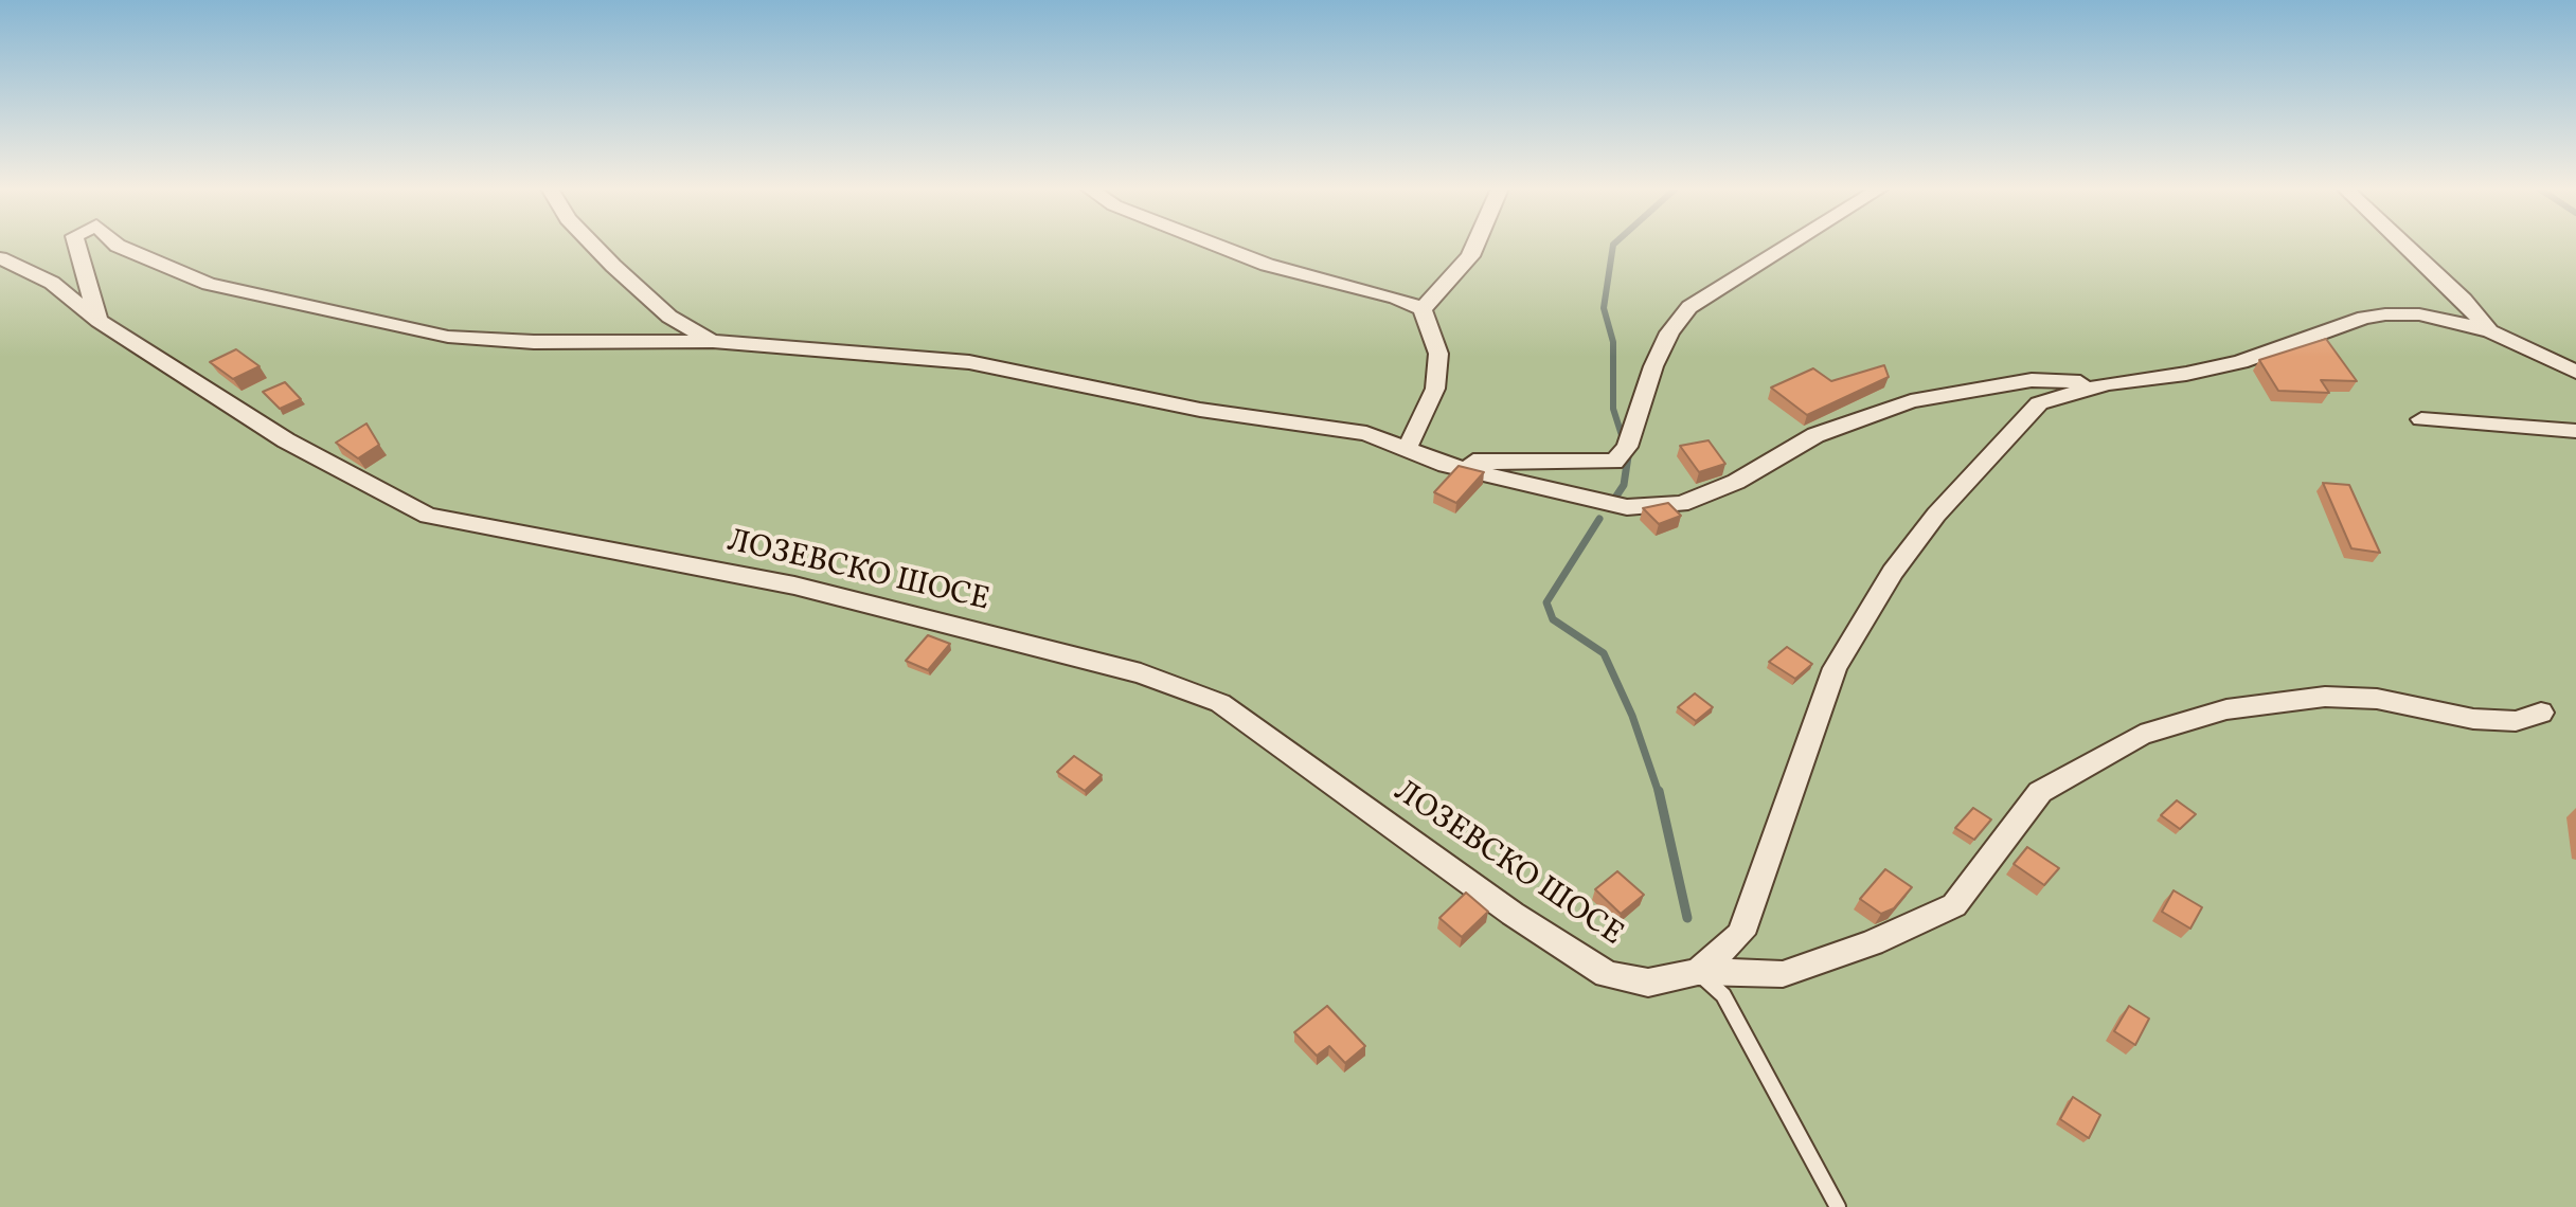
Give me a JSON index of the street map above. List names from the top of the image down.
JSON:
{
  "streets": {
    "street": ["ЛОЗЕВСКО ШОСЕ"]
  }
}
